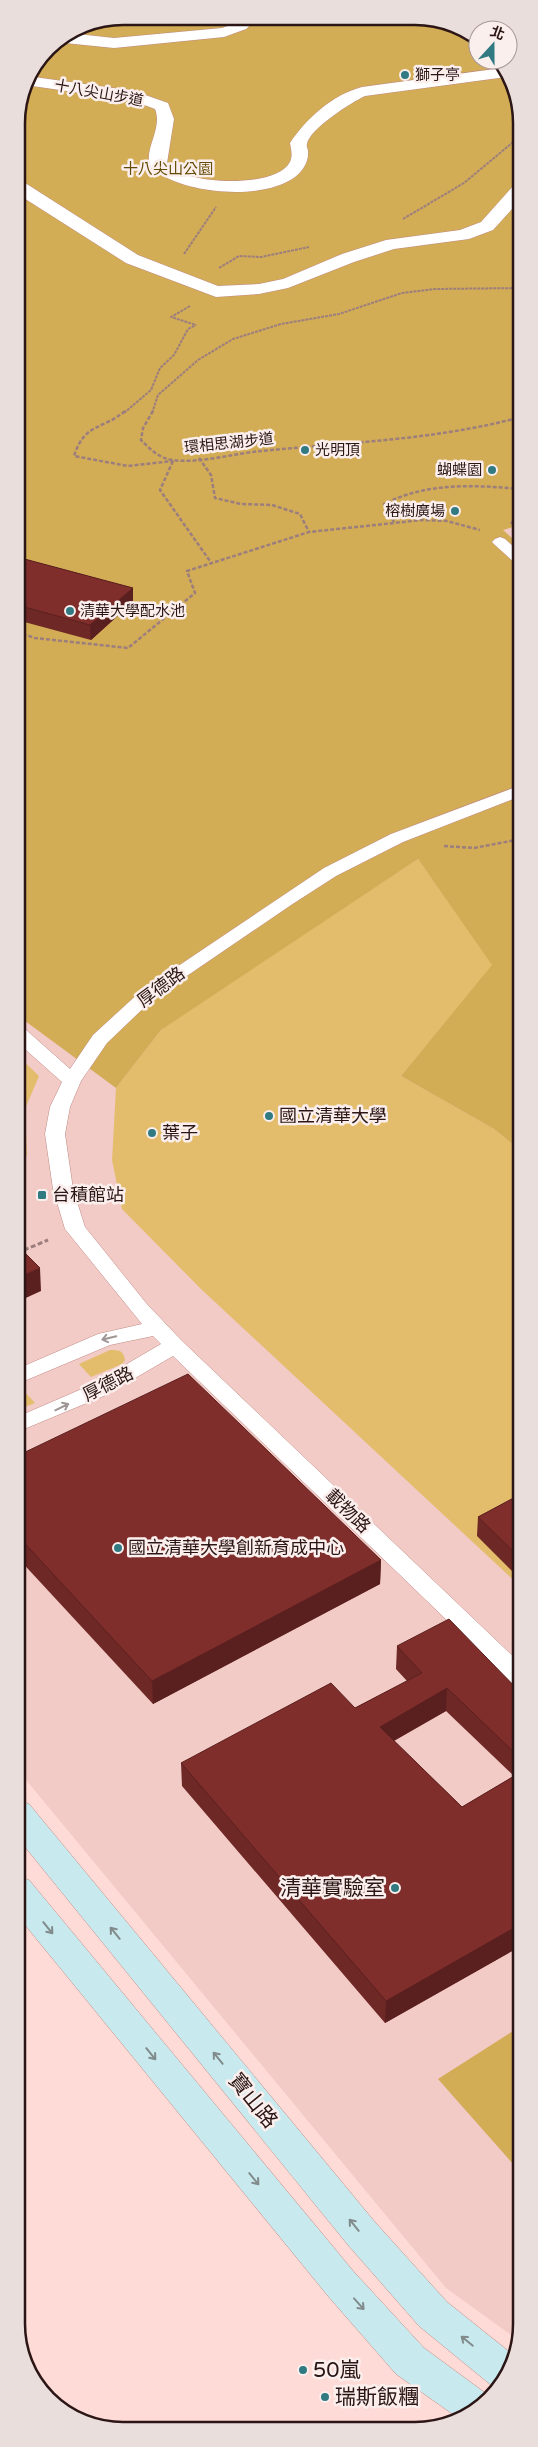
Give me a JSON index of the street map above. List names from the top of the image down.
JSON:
{
  "streets": {
    "street": ["十八尖山步道", "寶山路"],
    "lane": ["厚德路", "載物路"],
    "path": ["環相思湖步道"]
  },
  "crossings": [
    ["厚德路", "載物路"]
  ],
  "parks": ["十八尖山公園"],
  "places": {
    "other": [
      "獅子亭",
      "光明頂",
      "蝴蝶園",
      "榕樹廣場",
      "清華大學配水池",
      "國立清華大學",
      "葉子",
      "國立清華大學創新育成中心",
      "清華實驗室",
      "50嵐",
      "瑞斯飯糰"
    ],
    "transit": ["台積館站"]
  },
  "north": "top"
}
